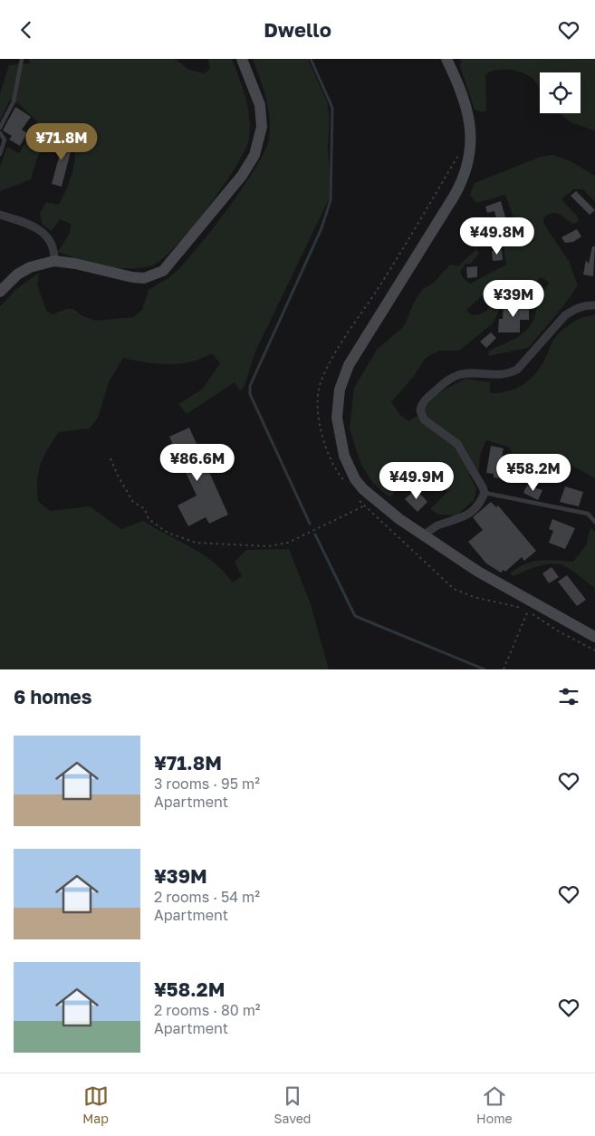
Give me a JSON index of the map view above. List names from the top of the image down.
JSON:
{
  "page": {
    "header": "Dwello",
    "price": [
      "¥71.8M",
      "¥49.8M",
      "¥39M",
      "¥86.6M",
      "¥58.2M",
      "¥49.9M"
    ],
    "heading": "6 homes",
    "list": [
      {
        "name": "¥71.8M",
        "note": "3 rooms · 95 m² · Apartment"
      },
      {
        "name": "¥39M",
        "note": "2 rooms · 54 m² · Apartment"
      },
      {
        "name": "¥58.2M",
        "note": "2 rooms · 80 m² · Apartment"
      }
    ],
    "tabs": ["Map", "Saved", "Home"]
  }
}
